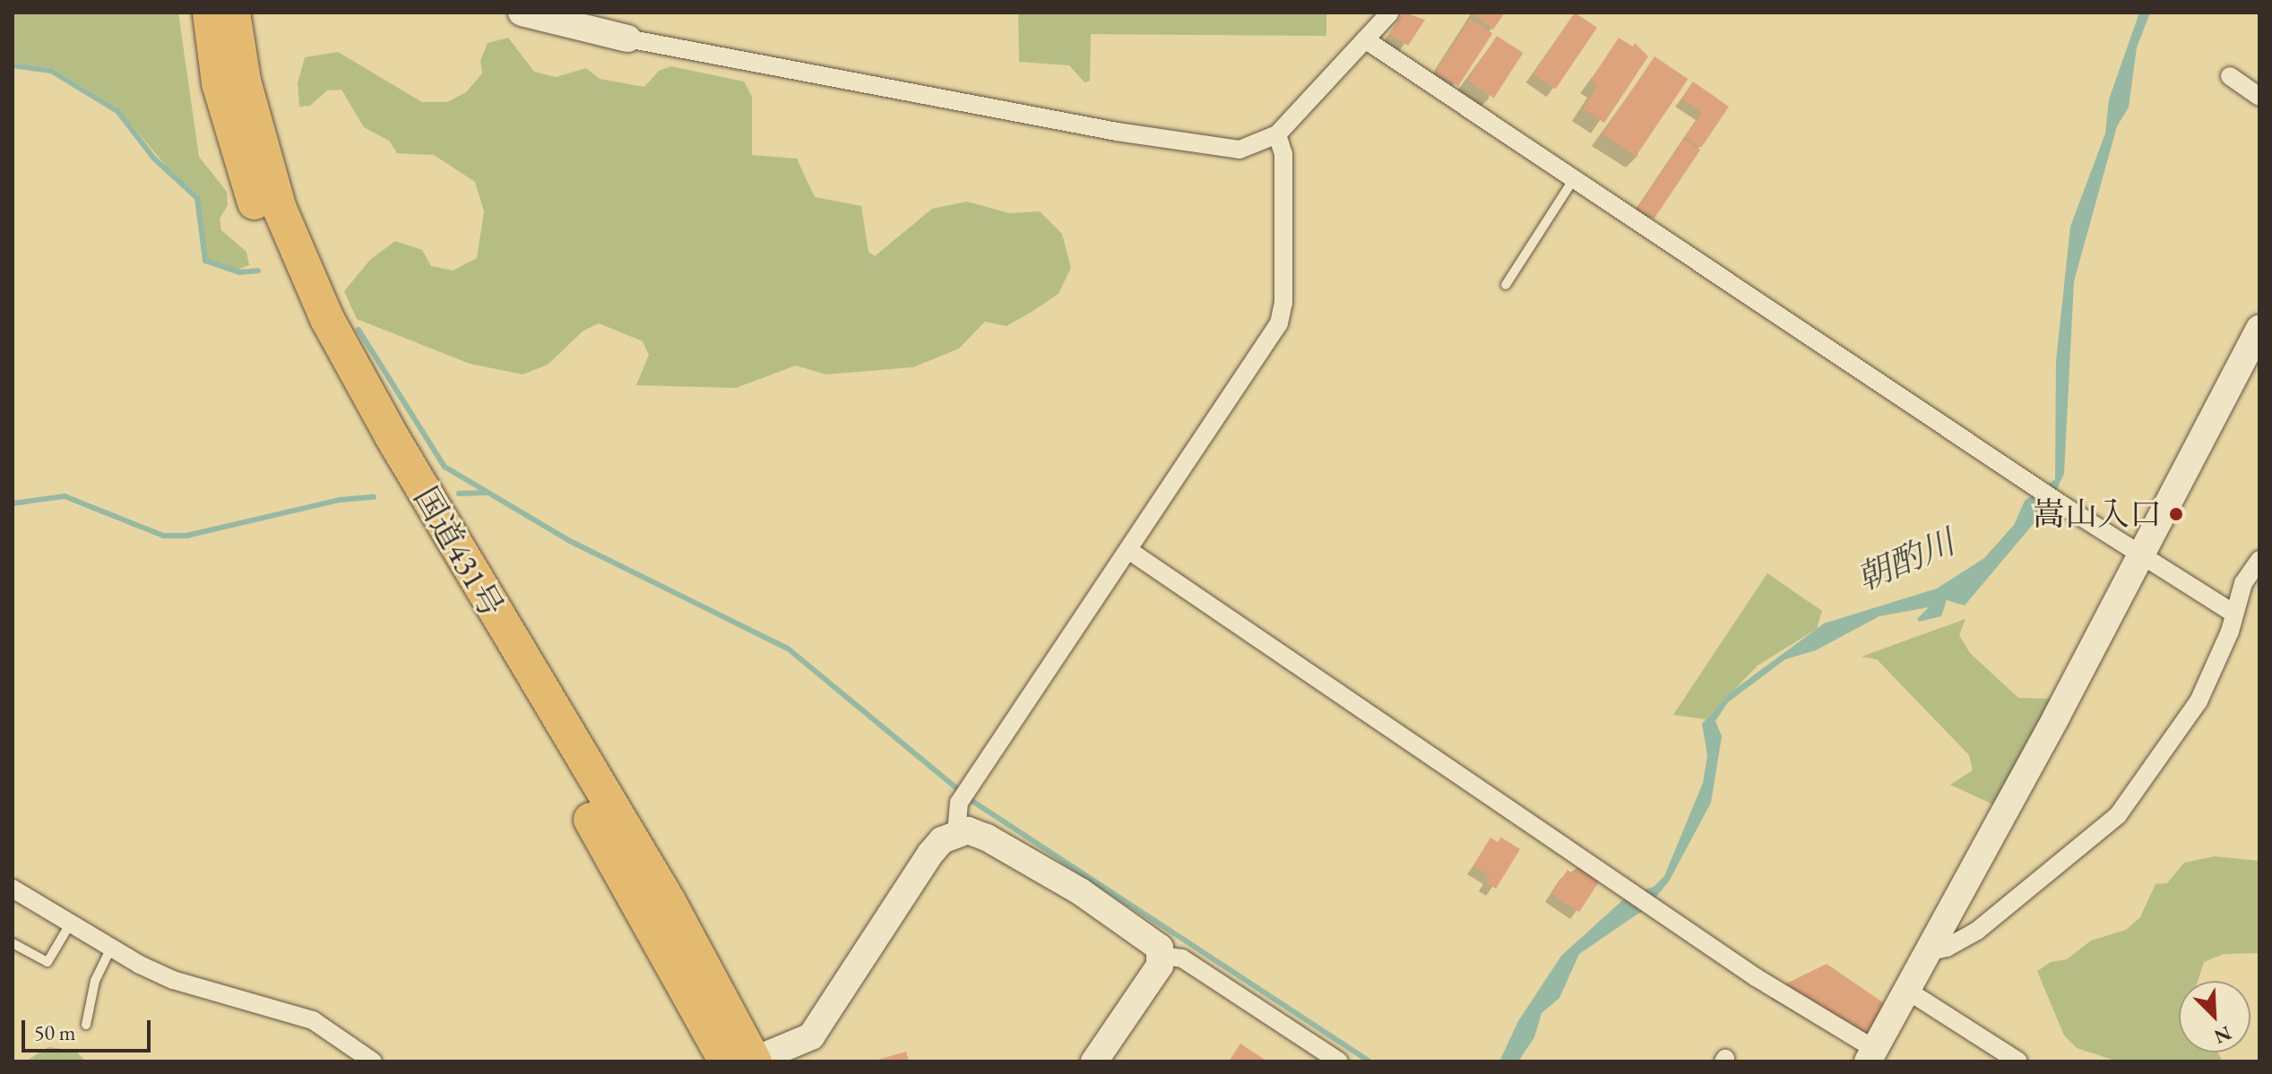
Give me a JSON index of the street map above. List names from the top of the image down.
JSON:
{
  "streets": {
    "highway": ["国道431号"]
  },
  "water": ["朝酌川"],
  "places": ["嵩山入口"],
  "scale_bar": "50 m",
  "north": "bottom right"
}
